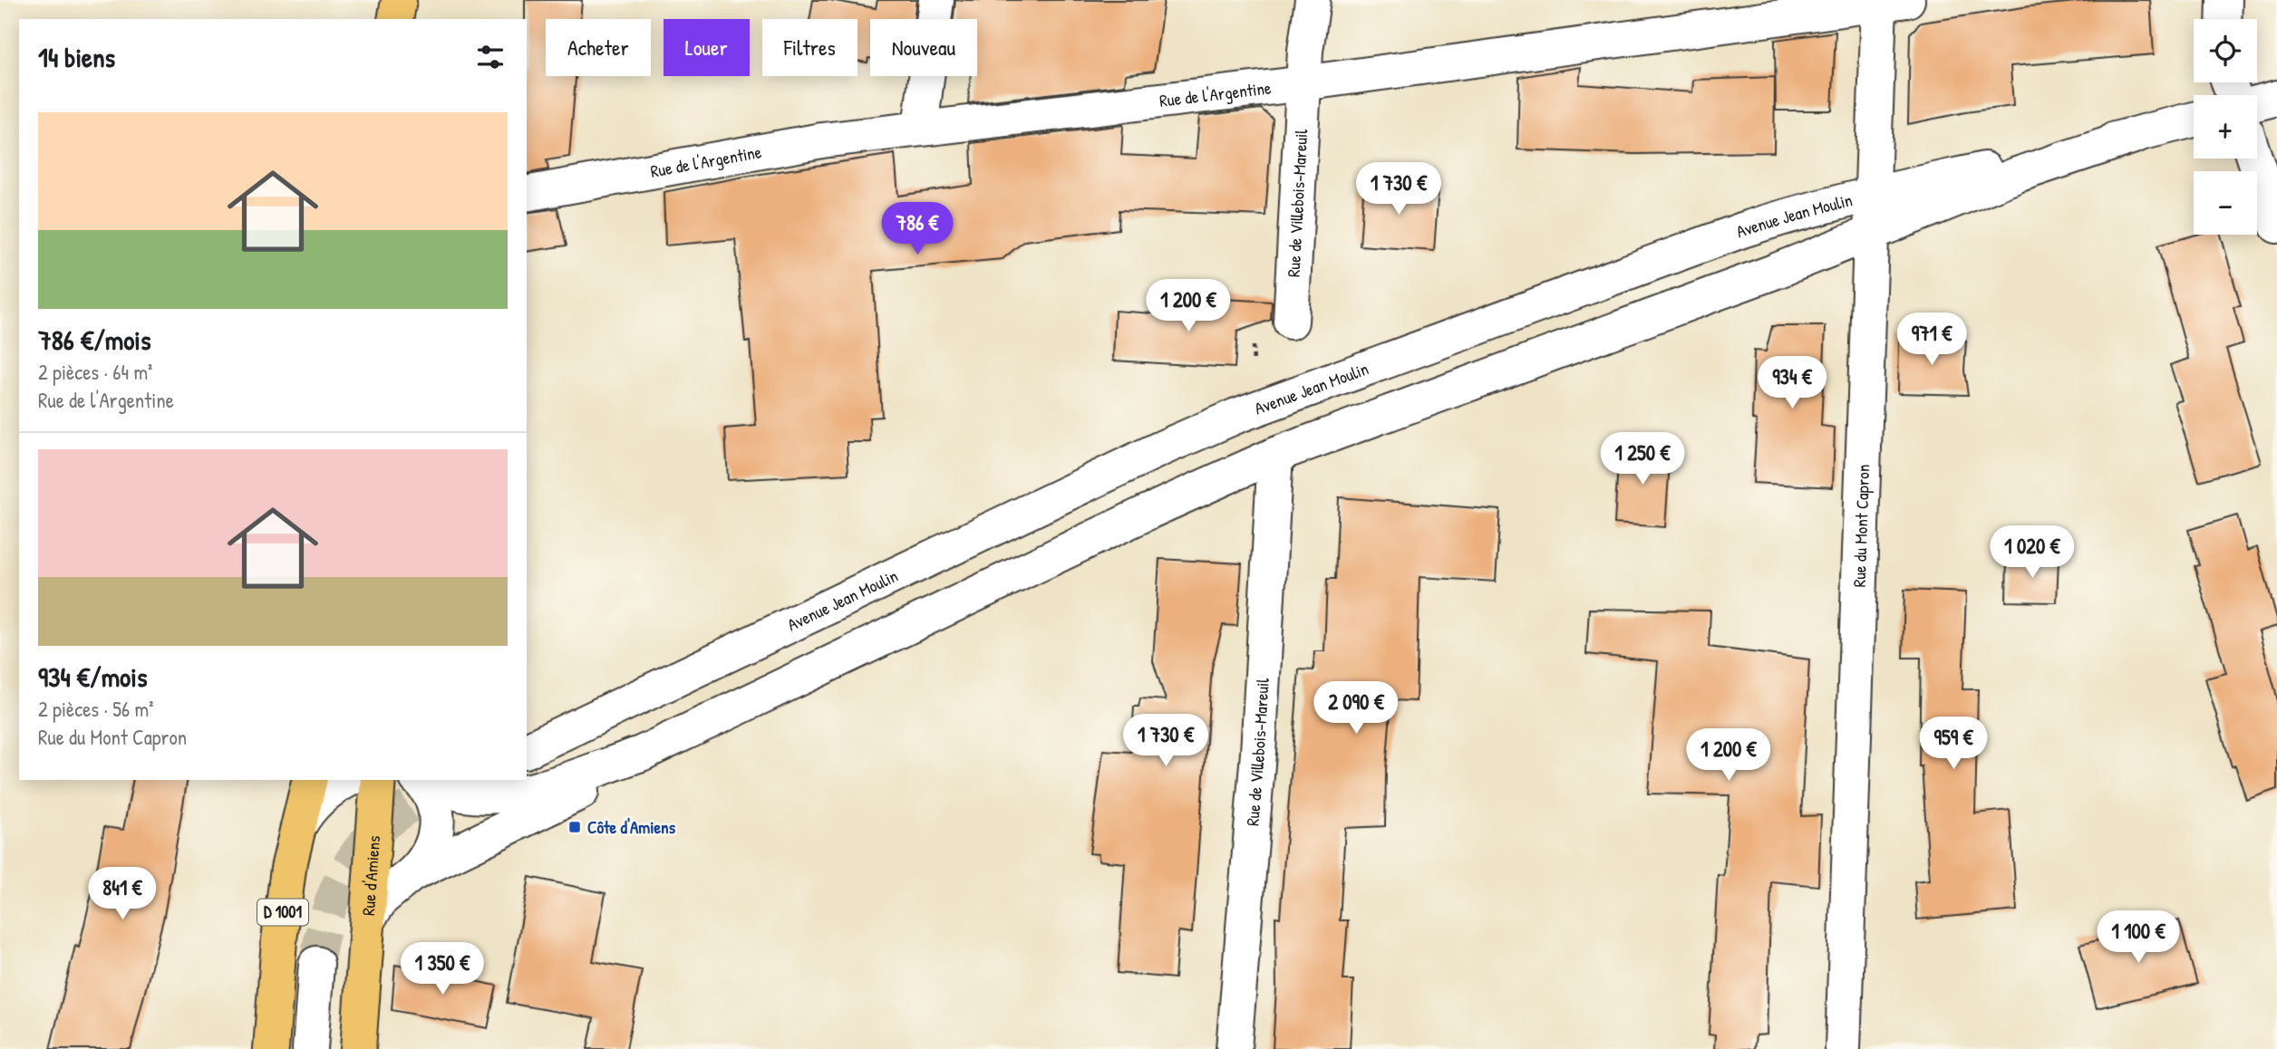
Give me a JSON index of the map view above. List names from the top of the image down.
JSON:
{
  "streets": {
    "main road": ["Rue d'Amiens", "D 1001"],
    "street": [
      "Rue de l'Argentine",
      "Rue de Villebois-Mareuil",
      "Avenue Jean Moulin",
      "Rue du Mont Capron"
    ]
  },
  "crossings": [
    ["Rue de l'Argentine", "Rue de Villebois-Mareuil"],
    ["Rue de l'Argentine", "Rue du Mont Capron"],
    ["Rue de Villebois-Mareuil", "Avenue Jean Moulin"],
    ["Avenue Jean Moulin", "Rue du Mont Capron"],
    ["Avenue Jean Moulin", "Rue d'Amiens"]
  ],
  "places": {
    "transit": ["Côte d'Amiens"]
  },
  "page": {
    "map_buttons": ["+", "−"],
    "chip": [
      "Acheter",
      "Louer",
      "Filtres",
      "Nouveau"
    ],
    "heading": "14 biens",
    "list": [
      {
        "name": "786 €/mois",
        "note": "2 pièces · 64 m² · Rue de l'Argentine"
      },
      {
        "name": "934 €/mois",
        "note": "2 pièces · 56 m² · Rue du Mont Capron"
      }
    ],
    "price": [
      "1 730 €",
      "786 €",
      "1 200 €",
      "971 €",
      "934 €",
      "1 250 €",
      "1 020 €",
      "2 090 €",
      "1 730 €",
      "959 €",
      "1 200 €",
      "841 €",
      "1 100 €",
      "1 350 €"
    ]
  }
}
